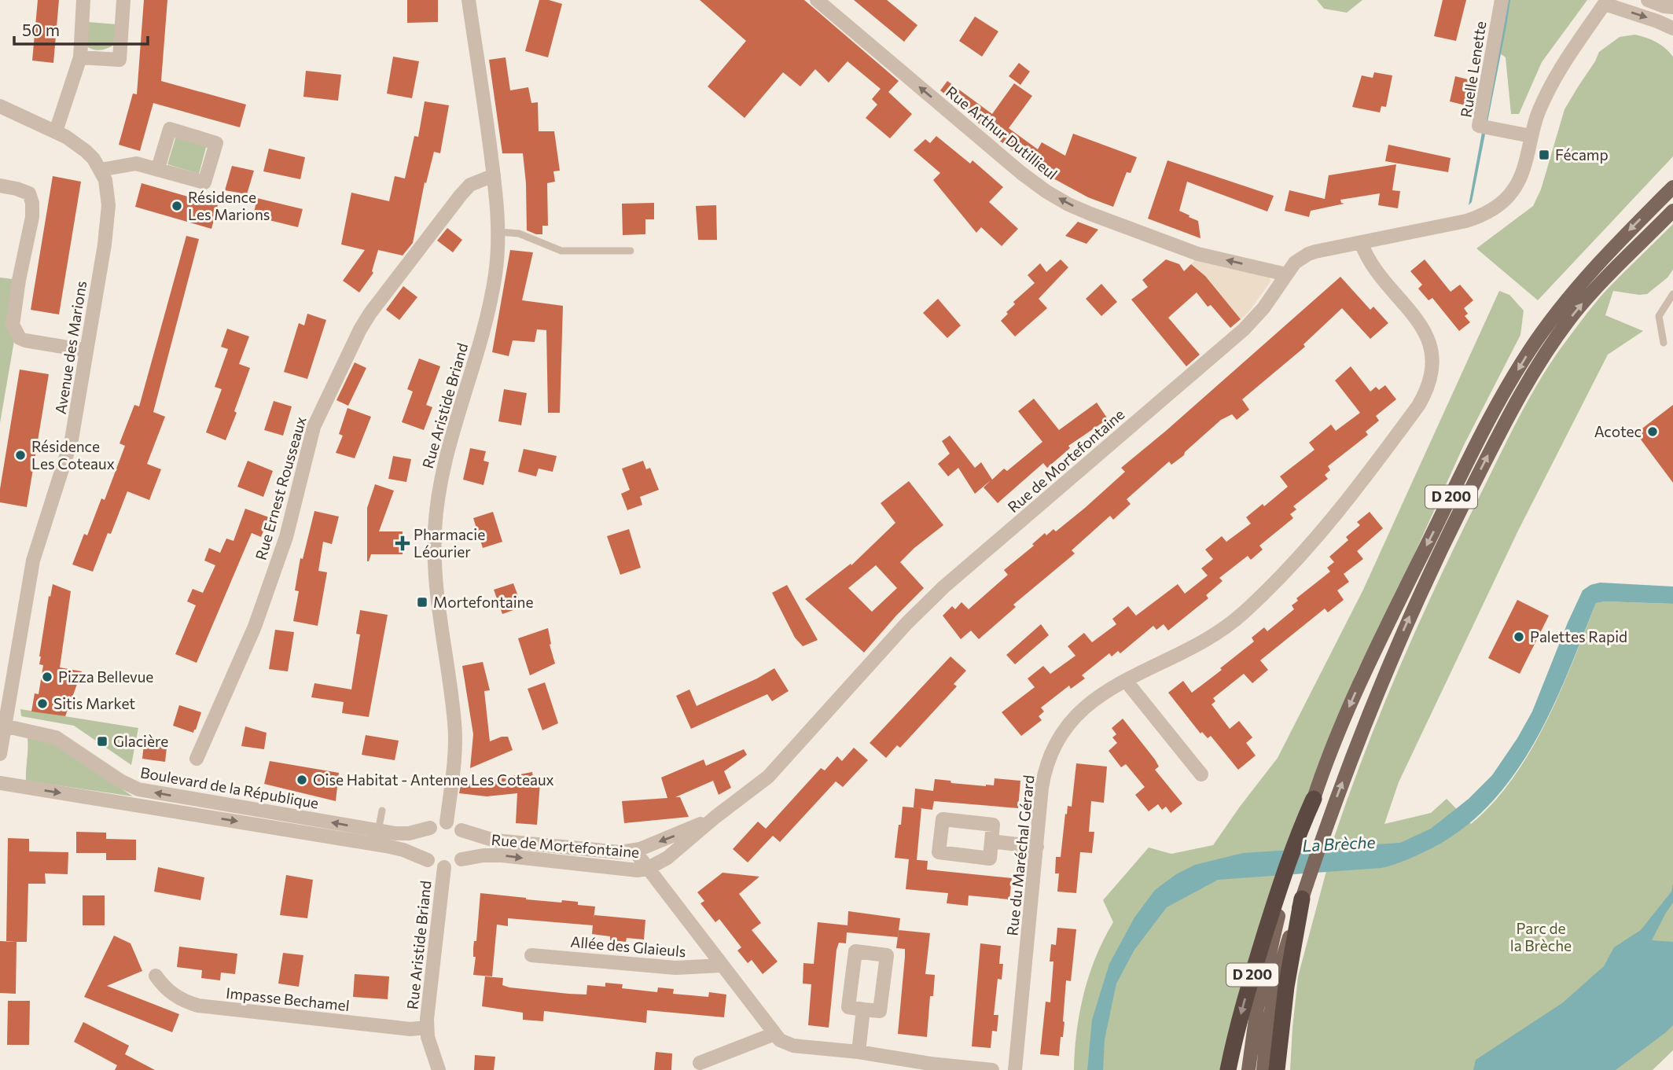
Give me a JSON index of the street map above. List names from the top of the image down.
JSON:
{
  "streets": {
    "highway": ["D 200"],
    "street": [
      "Ruelle Lenette",
      "Rue Arthur Dutillieul",
      "Avenue des Marions",
      "Rue Aristide Briand",
      "Rue de Mortefontaine",
      "Rue Ernest Rousseaux",
      "Boulevard de la République",
      "Rue du Maréchal Gérard",
      "Allée des Glaieuls",
      "Impasse Bechamel"
    ]
  },
  "crossings": [
    ["Ruelle Lenette", "Rue de Mortefontaine"],
    ["Rue Arthur Dutillieul", "Rue de Mortefontaine"],
    ["Avenue des Marions", "Boulevard de la République"],
    ["Rue Aristide Briand", "Rue de Mortefontaine"],
    ["Rue Aristide Briand", "Rue Ernest Rousseaux"],
    ["Rue Aristide Briand", "Boulevard de la République"],
    ["Rue Aristide Briand", "Impasse Bechamel"],
    ["Rue de Mortefontaine", "Boulevard de la République"],
    ["Rue de Mortefontaine", "Rue du Maréchal Gérard"]
  ],
  "one_way": ["Rue Arthur Dutillieul"],
  "water": ["La Brèche"],
  "parks": ["Parc de la Brèche"],
  "places": {
    "transit": ["Fécamp", "Mortefontaine", "Glacière"],
    "other": [
      "Résidence Les Marions",
      "Acotec",
      "Résidence Les Coteaux",
      "Palettes Rapid",
      "Pizza Bellevue",
      "Sitis Market",
      "Oise Habitat - Antenne Les Coteaux"
    ],
    "health": ["Pharmacie Léourier"]
  },
  "scale_bar": "50 m"
}
